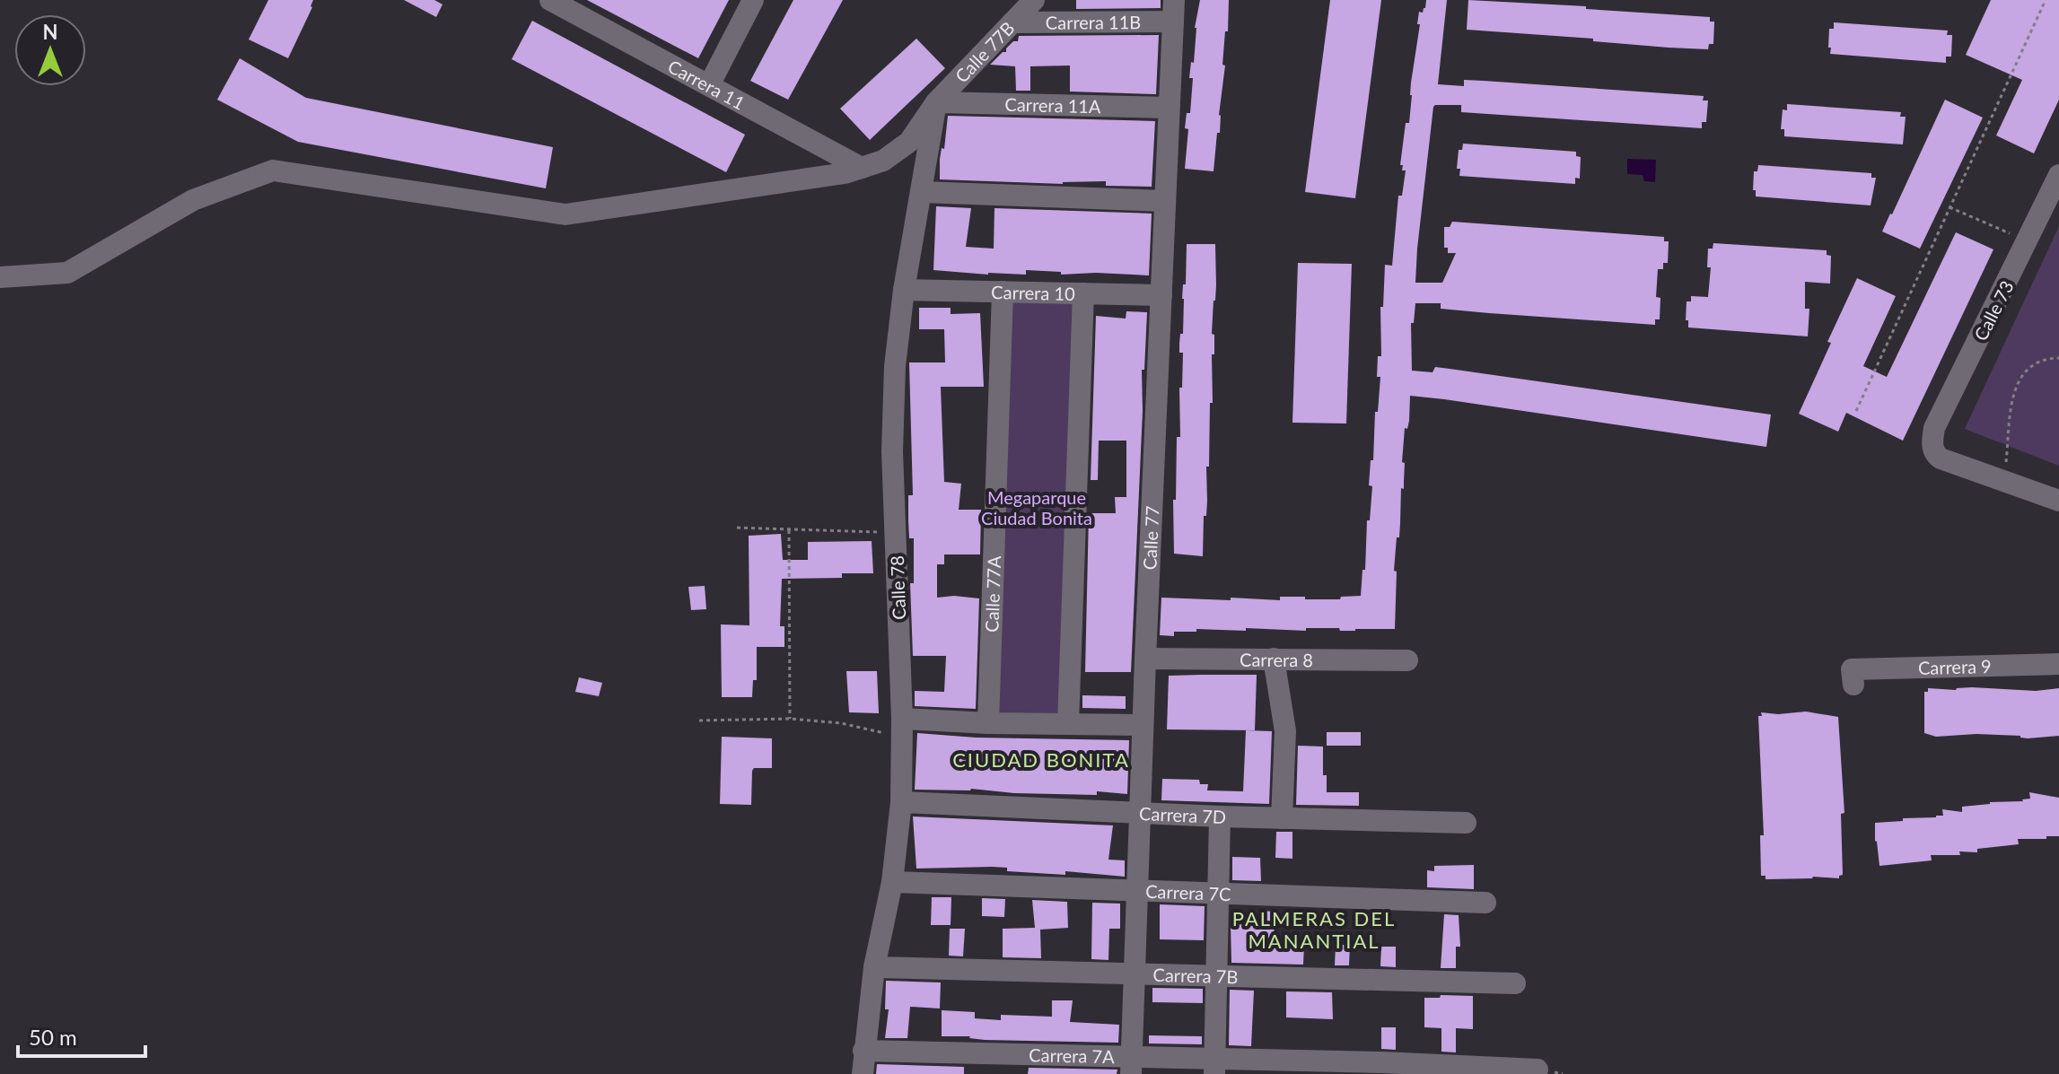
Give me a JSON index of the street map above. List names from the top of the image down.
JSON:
{
  "streets": {
    "street": [
      "Carrera 11B",
      "Calle 77B",
      "Carrera 11",
      "Carrera 11A",
      "Carrera 10",
      "Calle 73",
      "Calle 77",
      "Calle 78",
      "Calle 77A",
      "Carrera 8",
      "Carrera 9",
      "Carrera 7D",
      "Carrera 7C",
      "Carrera 7B",
      "Carrera 7A"
    ]
  },
  "crossings": [
    ["Carrera 11B", "Calle 77B"],
    ["Carrera 11B", "Calle 77"],
    ["Calle 77B", "Carrera 11"],
    ["Calle 77B", "Carrera 11A"],
    ["Calle 77B", "Calle 78"],
    ["Carrera 11A", "Calle 77"],
    ["Carrera 11A", "Calle 78"],
    ["Carrera 10", "Calle 77"],
    ["Carrera 10", "Calle 78"],
    ["Carrera 10", "Calle 77A"],
    ["Calle 77", "Carrera 8"],
    ["Calle 77", "Carrera 7D"],
    ["Calle 77", "Carrera 7C"],
    ["Calle 77", "Carrera 7B"],
    ["Calle 77", "Carrera 7A"],
    ["Calle 78", "Carrera 7D"],
    ["Calle 78", "Carrera 7C"],
    ["Calle 78", "Carrera 7B"],
    ["Calle 78", "Carrera 7A"]
  ],
  "districts": ["CIUDAD BONITA", "PALMERAS DEL MANANTIAL"],
  "parks": ["Megaparque Ciudad Bonita"],
  "scale_bar": "50 m",
  "north": "top"
}
